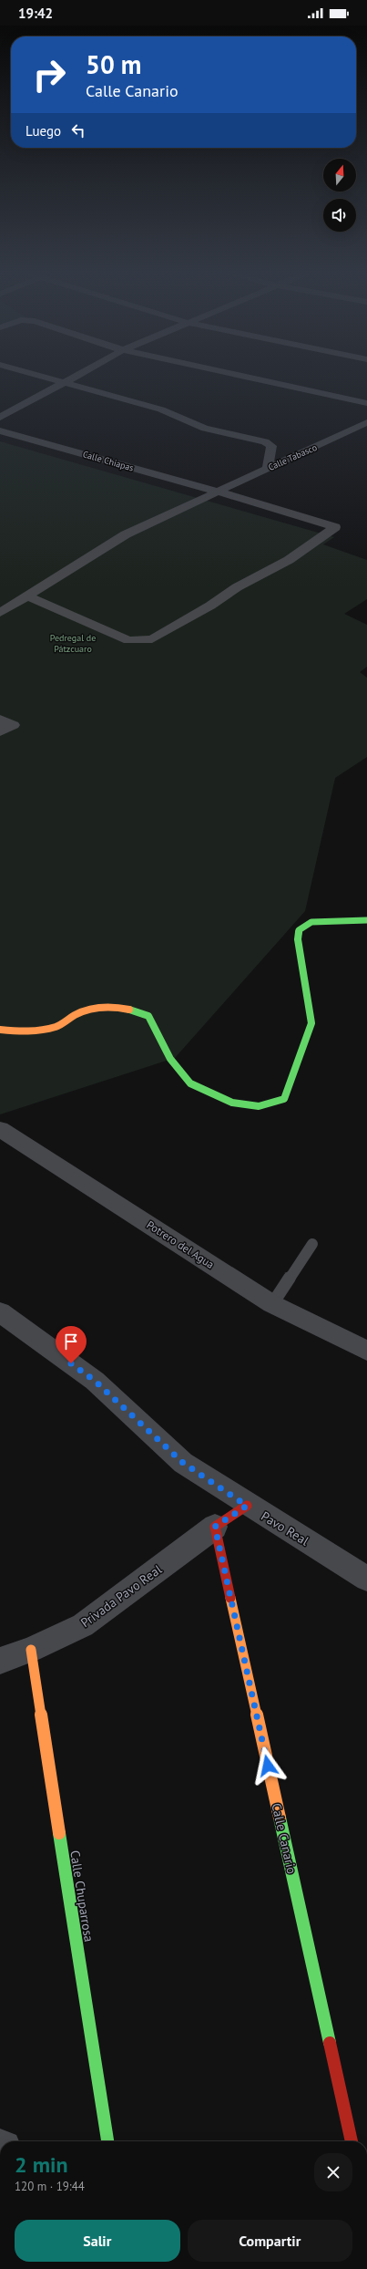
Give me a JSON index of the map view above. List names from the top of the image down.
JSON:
{
  "streets": {
    "street": [
      "Calle Tabasco",
      "Calle Chiapas",
      "Potrero del Agua",
      "Pavo Real",
      "Privada Pavo Real",
      "Calle Canario",
      "Calle Chuparrosa"
    ]
  },
  "crossings": [
    ["Calle Tabasco", "Calle Chiapas"],
    ["Privada Pavo Real", "Calle Canario"],
    ["Privada Pavo Real", "Calle Chuparrosa"]
  ],
  "parks": ["Pedregal de Pátzcuaro"],
  "north": "top",
  "page": {
    "status": "19:42",
    "turn": ["50 m", "Calle Canario"],
    "then": "Luego",
    "heading": ["2 min", "120 m · 19:44"],
    "buttons": ["Salir", "Compartir"]
  }
}
